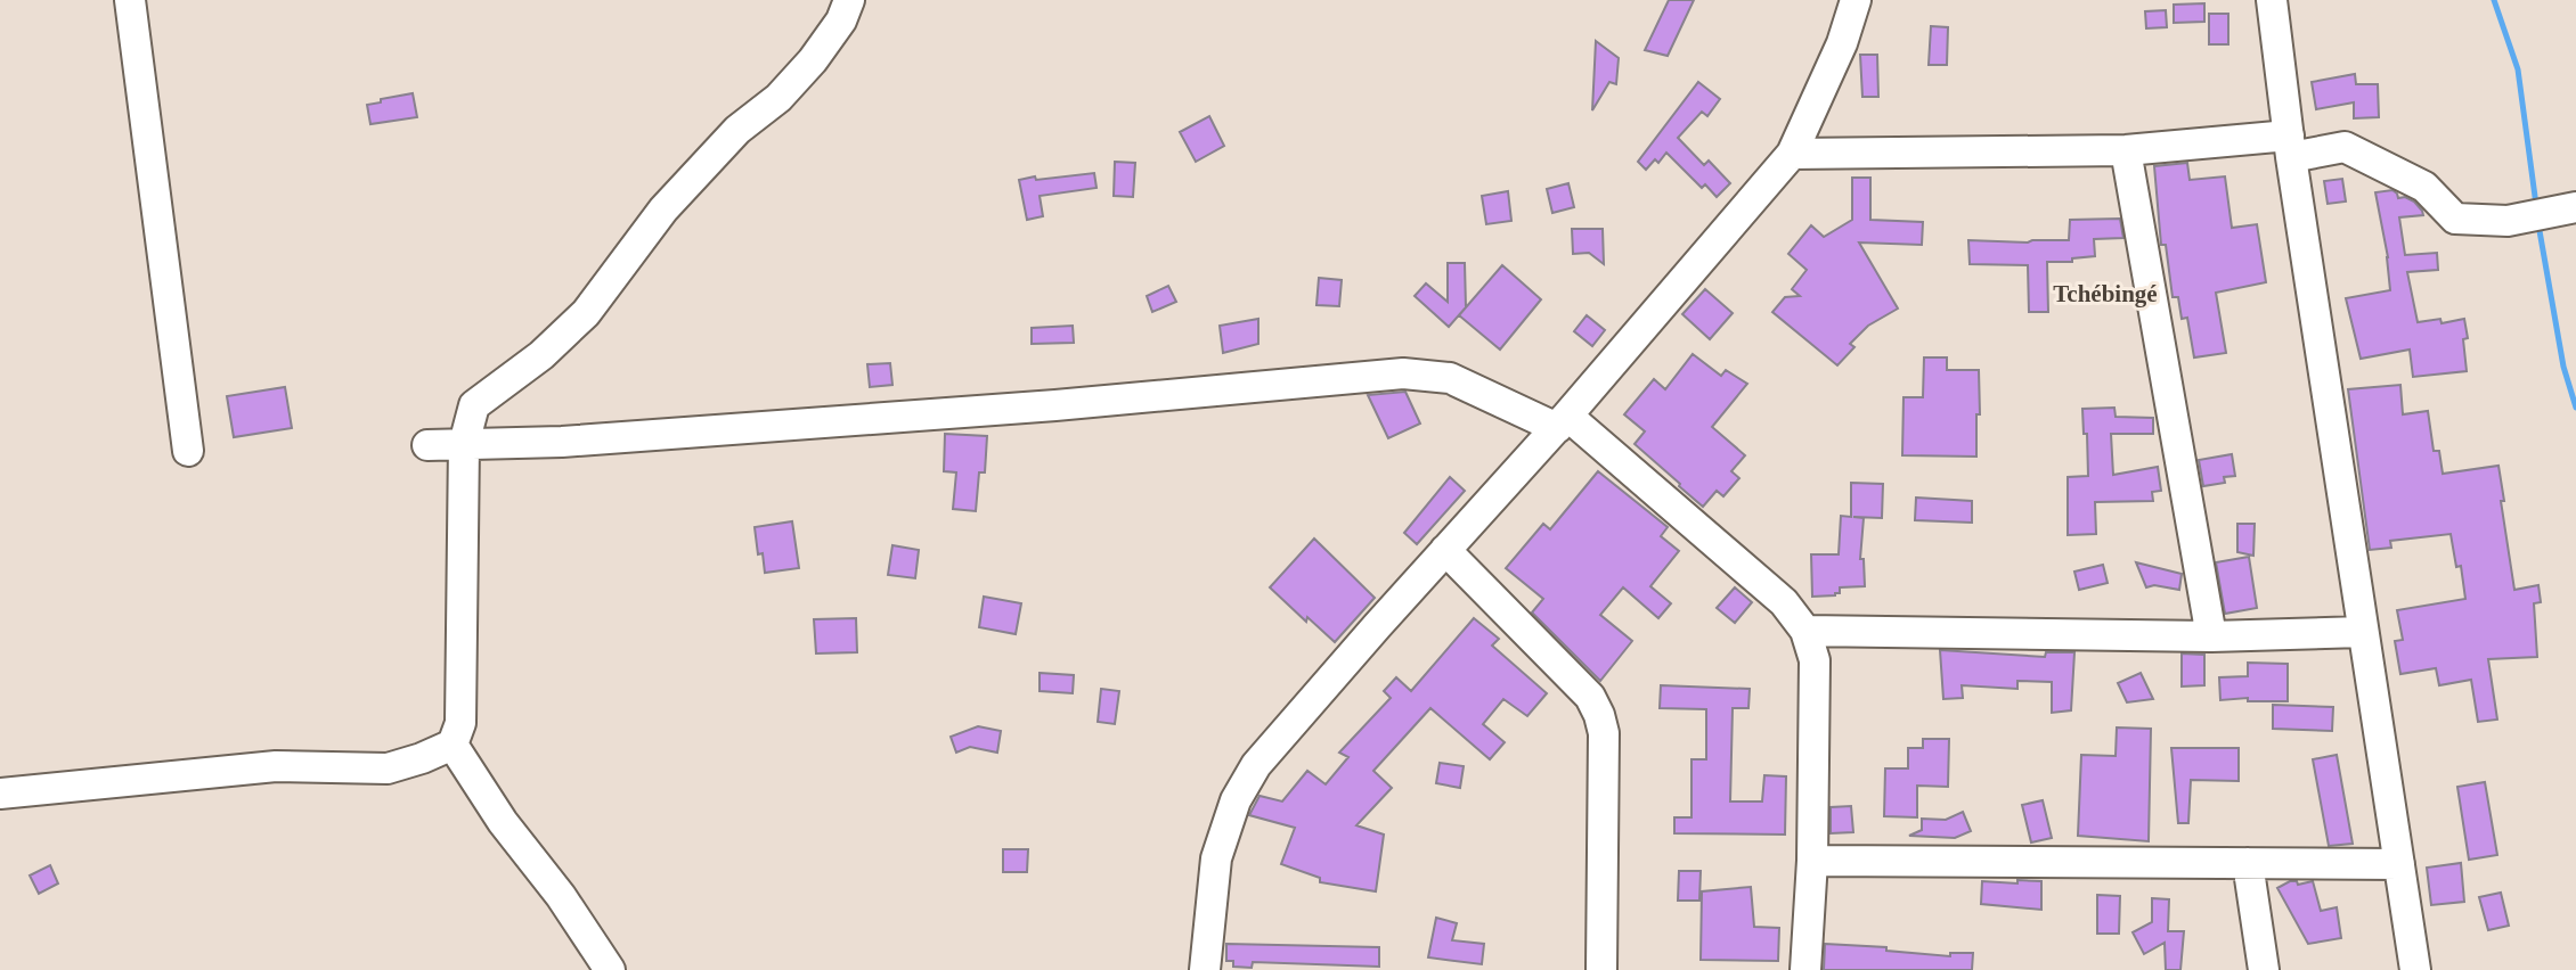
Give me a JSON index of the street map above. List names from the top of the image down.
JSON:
{
  "districts": ["Tchébingé"]
}
